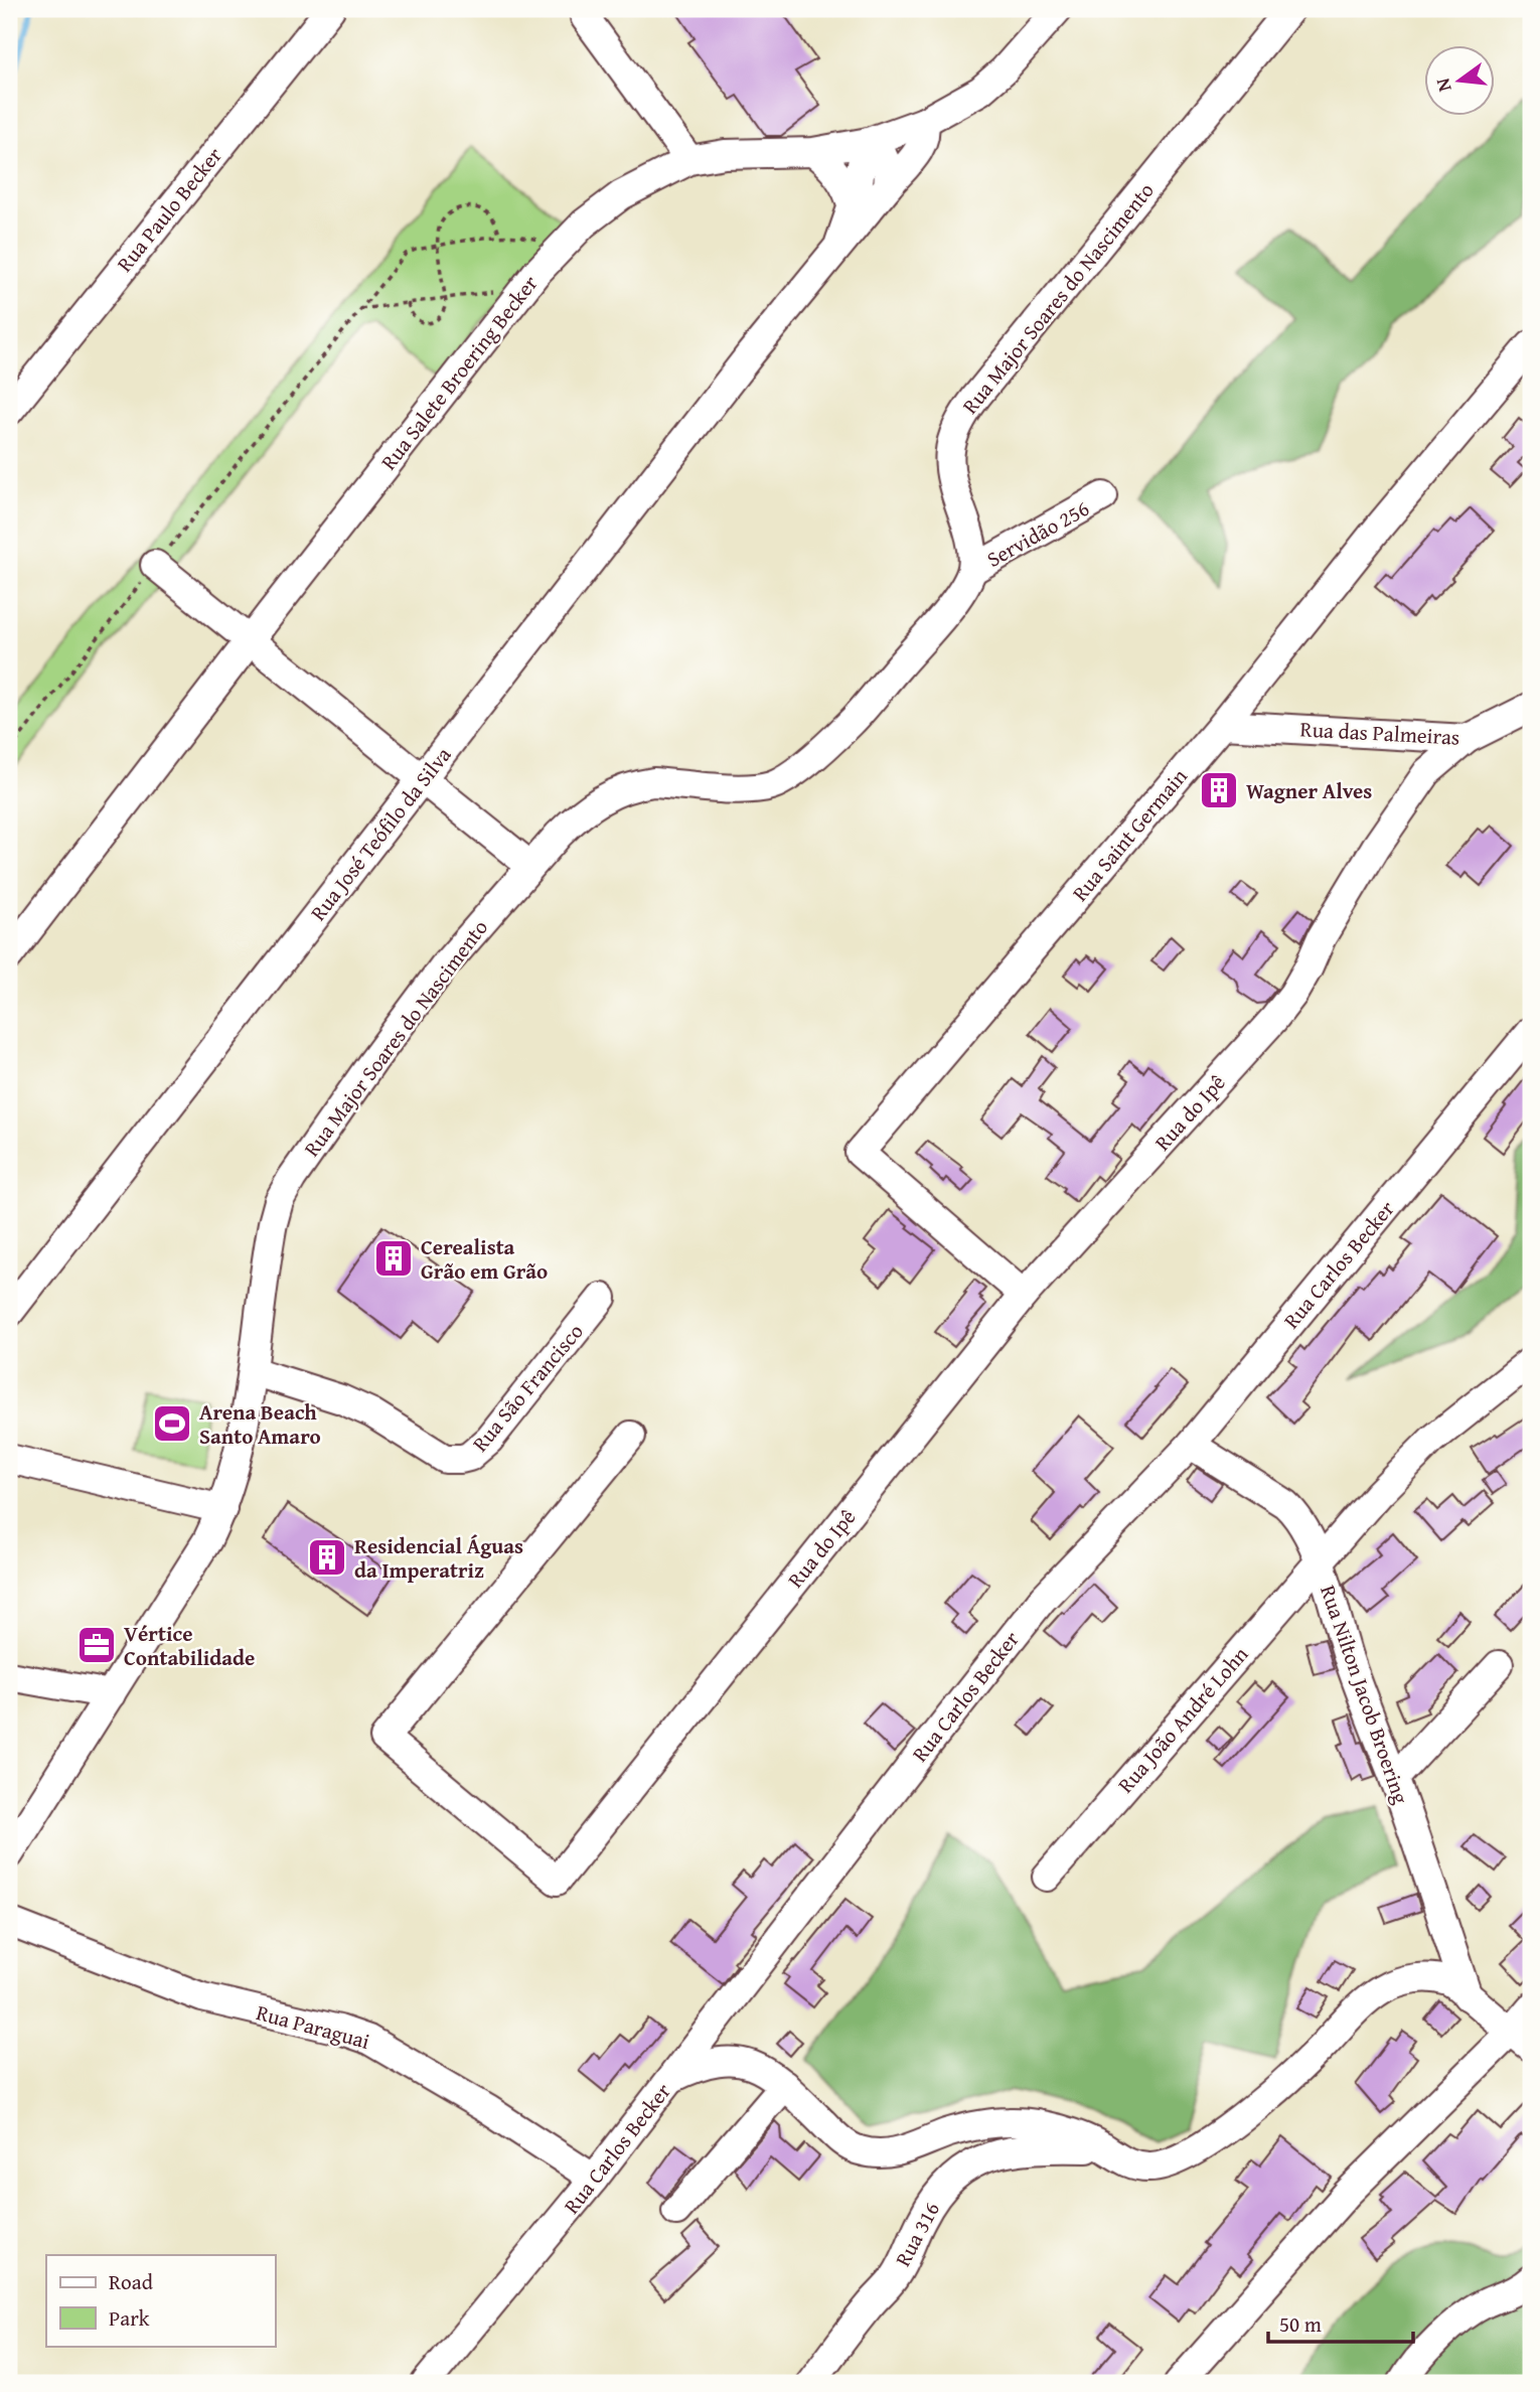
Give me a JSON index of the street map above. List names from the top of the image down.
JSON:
{
  "streets": {
    "street": [
      "Rua Paulo Becker",
      "Rua Major Soares do Nascimento",
      "Rua Salete Broering Becker",
      "Servidão 256",
      "Rua das Palmeiras",
      "Rua José Teófilo da Silva",
      "Rua Saint Germain",
      "Rua do Ipê",
      "Rua Carlos Becker",
      "Rua São Francisco",
      "Rua Nilton Jacob Broering",
      "Rua João André Lohn",
      "Rua Paraguai",
      "Rua 316"
    ]
  },
  "crossings": [
    ["Rua Major Soares do Nascimento", "Servidão 256"],
    ["Rua Major Soares do Nascimento", "Rua São Francisco"],
    ["Rua Salete Broering Becker", "Rua José Teófilo da Silva"],
    ["Rua das Palmeiras", "Rua Saint Germain"],
    ["Rua das Palmeiras", "Rua do Ipê"],
    ["Rua Saint Germain", "Rua do Ipê"],
    ["Rua Carlos Becker", "Rua Nilton Jacob Broering"],
    ["Rua Carlos Becker", "Rua Paraguai"],
    ["Rua Nilton Jacob Broering", "Rua João André Lohn"]
  ],
  "places": {
    "building": ["Wagner Alves", "Cerealista Grão em Grão", "Residencial Águas da Imperatriz"],
    "sports": ["Arena Beach Santo Amaro"],
    "office": ["Vértice Contabilidade"]
  },
  "legend": ["Road", "Park"],
  "scale_bar": "50 m",
  "north": "left"
}
